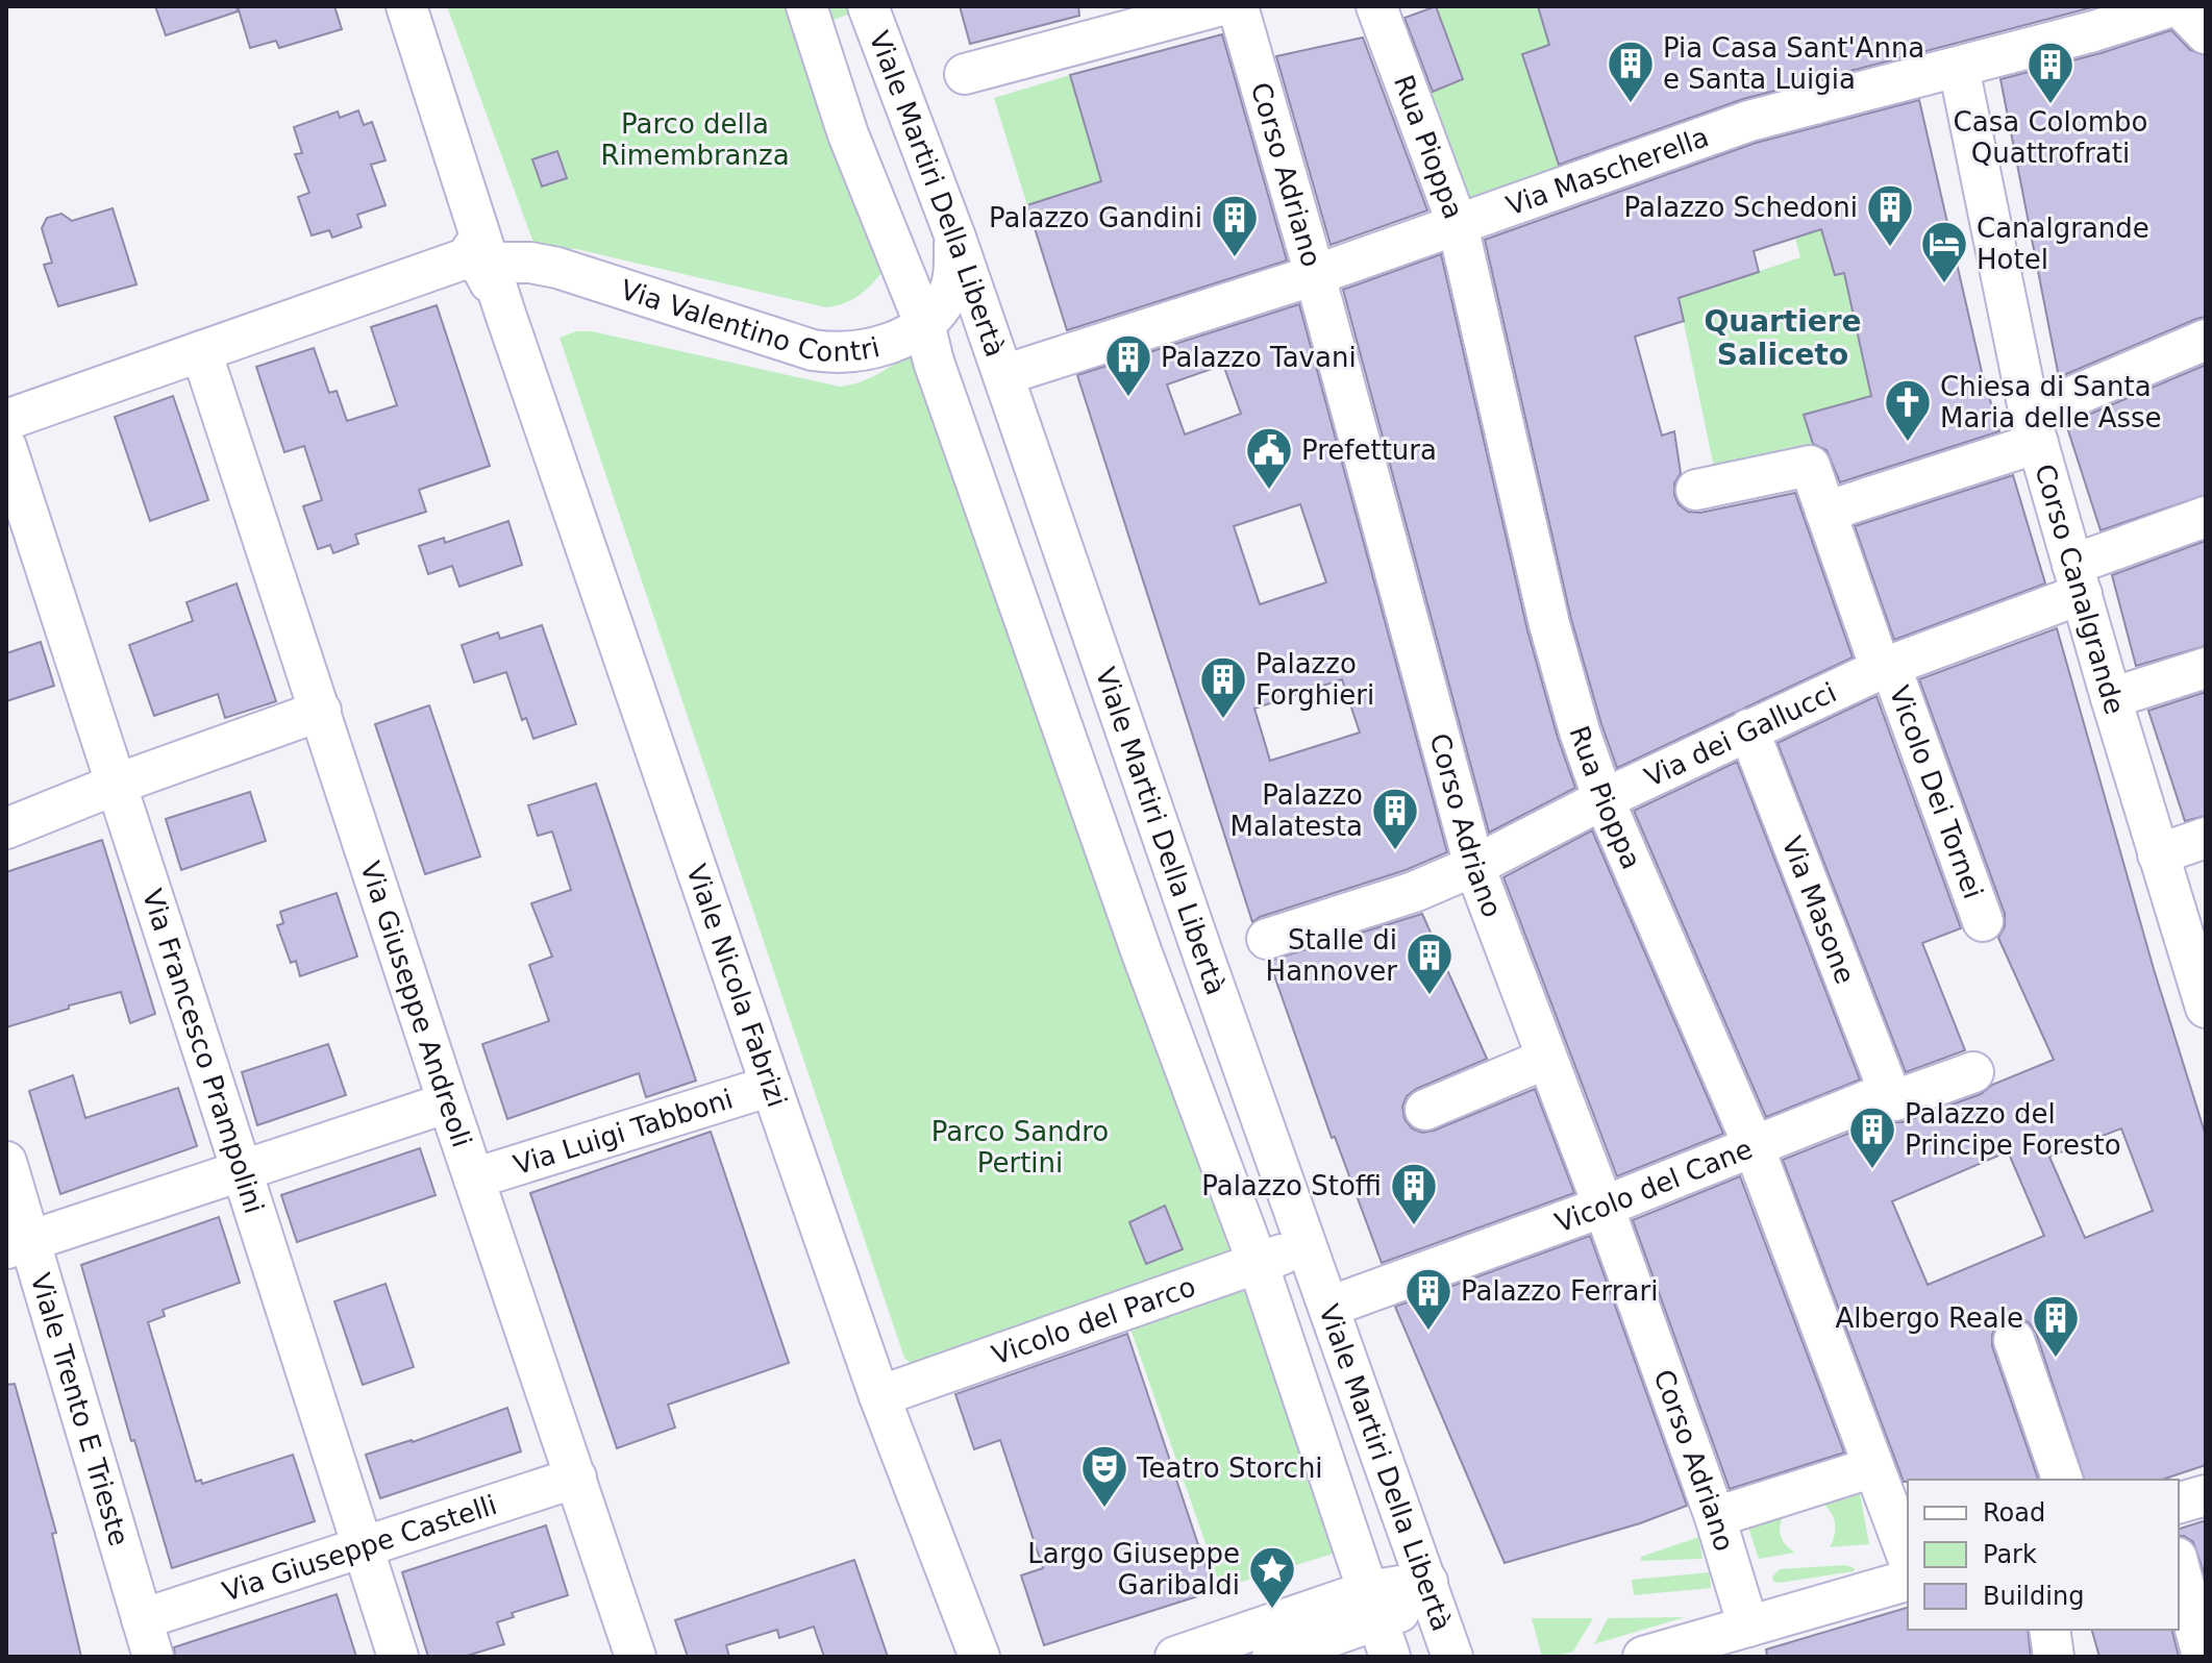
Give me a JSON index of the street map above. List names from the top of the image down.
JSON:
{
  "streets": {
    "street": [
      "Rua Pioppa",
      "Via Mascherella",
      "Corso Adriano",
      "Viale Martiri Della Libertà",
      "Via Valentino Contri",
      "Corso Canalgrande",
      "Via dei Gallucci",
      "Vicolo Dei Tornei",
      "Via Masone",
      "Viale Nicola Fabrizi",
      "Via Giuseppe Andreoli",
      "Via Francesco Prampolini",
      "Via Luigi Tabboni",
      "Vicolo del Cane",
      "Vicolo del Parco",
      "Viale Trento E Trieste",
      "Via Giuseppe Castelli"
    ]
  },
  "crossings": [
    ["Rua Pioppa", "Via Mascherella"],
    ["Rua Pioppa", "Via dei Gallucci"],
    ["Rua Pioppa", "Vicolo del Cane"],
    ["Via Mascherella", "Corso Adriano"],
    ["Via Mascherella", "Viale Martiri Della Libertà"],
    ["Via Mascherella", "Corso Canalgrande"],
    ["Corso Adriano", "Via dei Gallucci"],
    ["Corso Adriano", "Vicolo del Cane"],
    ["Viale Martiri Della Libertà", "Via Valentino Contri"],
    ["Viale Martiri Della Libertà", "Vicolo del Cane"],
    ["Viale Martiri Della Libertà", "Vicolo del Parco"],
    ["Via Valentino Contri", "Viale Nicola Fabrizi"],
    ["Via Valentino Contri", "Via Giuseppe Andreoli"],
    ["Corso Canalgrande", "Via dei Gallucci"],
    ["Via dei Gallucci", "Vicolo Dei Tornei"],
    ["Via dei Gallucci", "Via Masone"],
    ["Via Masone", "Vicolo del Cane"],
    ["Viale Nicola Fabrizi", "Via Luigi Tabboni"],
    ["Viale Nicola Fabrizi", "Vicolo del Parco"],
    ["Via Giuseppe Andreoli", "Via Luigi Tabboni"],
    ["Via Giuseppe Andreoli", "Via Giuseppe Castelli"],
    ["Via Francesco Prampolini", "Via Giuseppe Castelli"],
    ["Viale Trento E Trieste", "Via Giuseppe Castelli"]
  ],
  "districts": ["Quartiere Saliceto"],
  "parks": ["Parco della Rimembranza", "Parco Sandro Pertini"],
  "places": {
    "building": [
      "Pia Casa Sant'Anna e Santa Luigia",
      "Casa Colombo Quattrofrati",
      "Palazzo Schedoni",
      "Palazzo Gandini",
      "Palazzo Tavani",
      "Palazzo Forghieri",
      "Palazzo Malatesta",
      "Stalle di Hannover",
      "Palazzo del Principe Foresto",
      "Palazzo Stoffi",
      "Palazzo Ferrari",
      "Albergo Reale"
    ],
    "hotel": ["Canalgrande Hotel"],
    "church": ["Chiesa di Santa Maria delle Asse"],
    "public building": ["Prefettura"],
    "theatre": ["Teatro Storchi"],
    "place": ["Largo Giuseppe Garibaldi"]
  },
  "legend": ["Road", "Park", "Building"]
}
